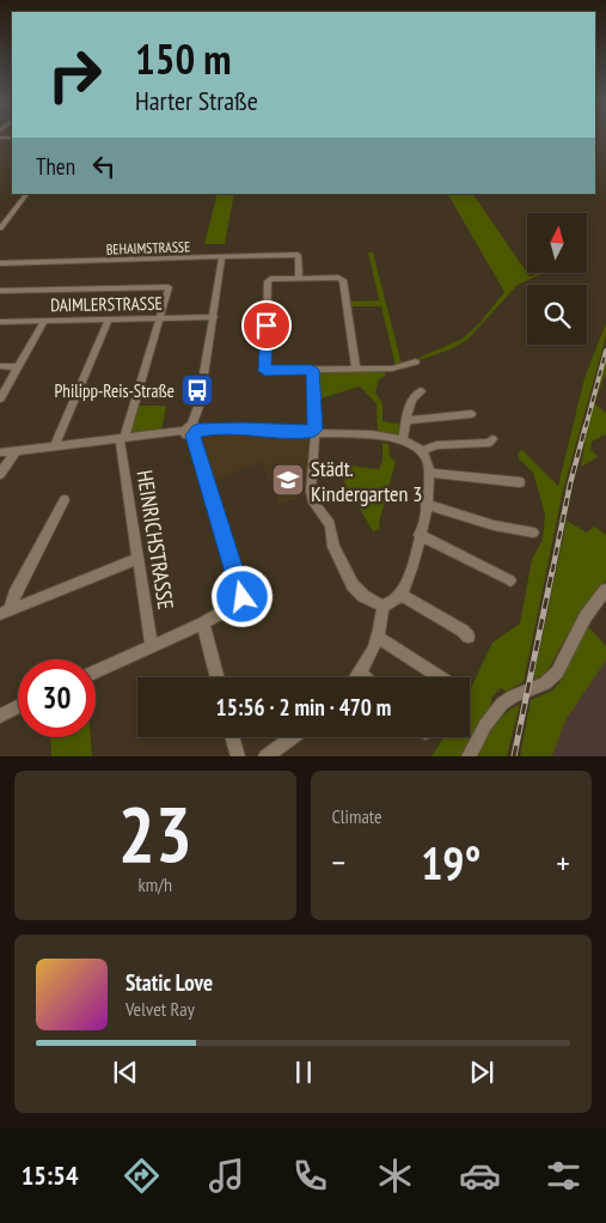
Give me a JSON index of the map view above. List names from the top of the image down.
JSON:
{
  "streets": {
    "street": ["BEHAIMSTRASSE", "DAIMLERSTRASSE", "HEINRICHSTRASSE"]
  },
  "places": {
    "bus stop": ["Philipp-Reis-Straße"],
    "school or university": ["Städt. Kindergarten 3"]
  },
  "north": "top",
  "page": {
    "turn": ["150 m", "Harter Straße"],
    "then": "Then",
    "limit": "30",
    "trip": "15:56 · 2 min · 470 m",
    "tile": [
      ["23", "km/h"],
      "Climate"
    ],
    "heat": ["−", "19°", "+"],
    "song": ["Static Love", "Velvet Ray"],
    "tabs": "15:54"
  }
}
